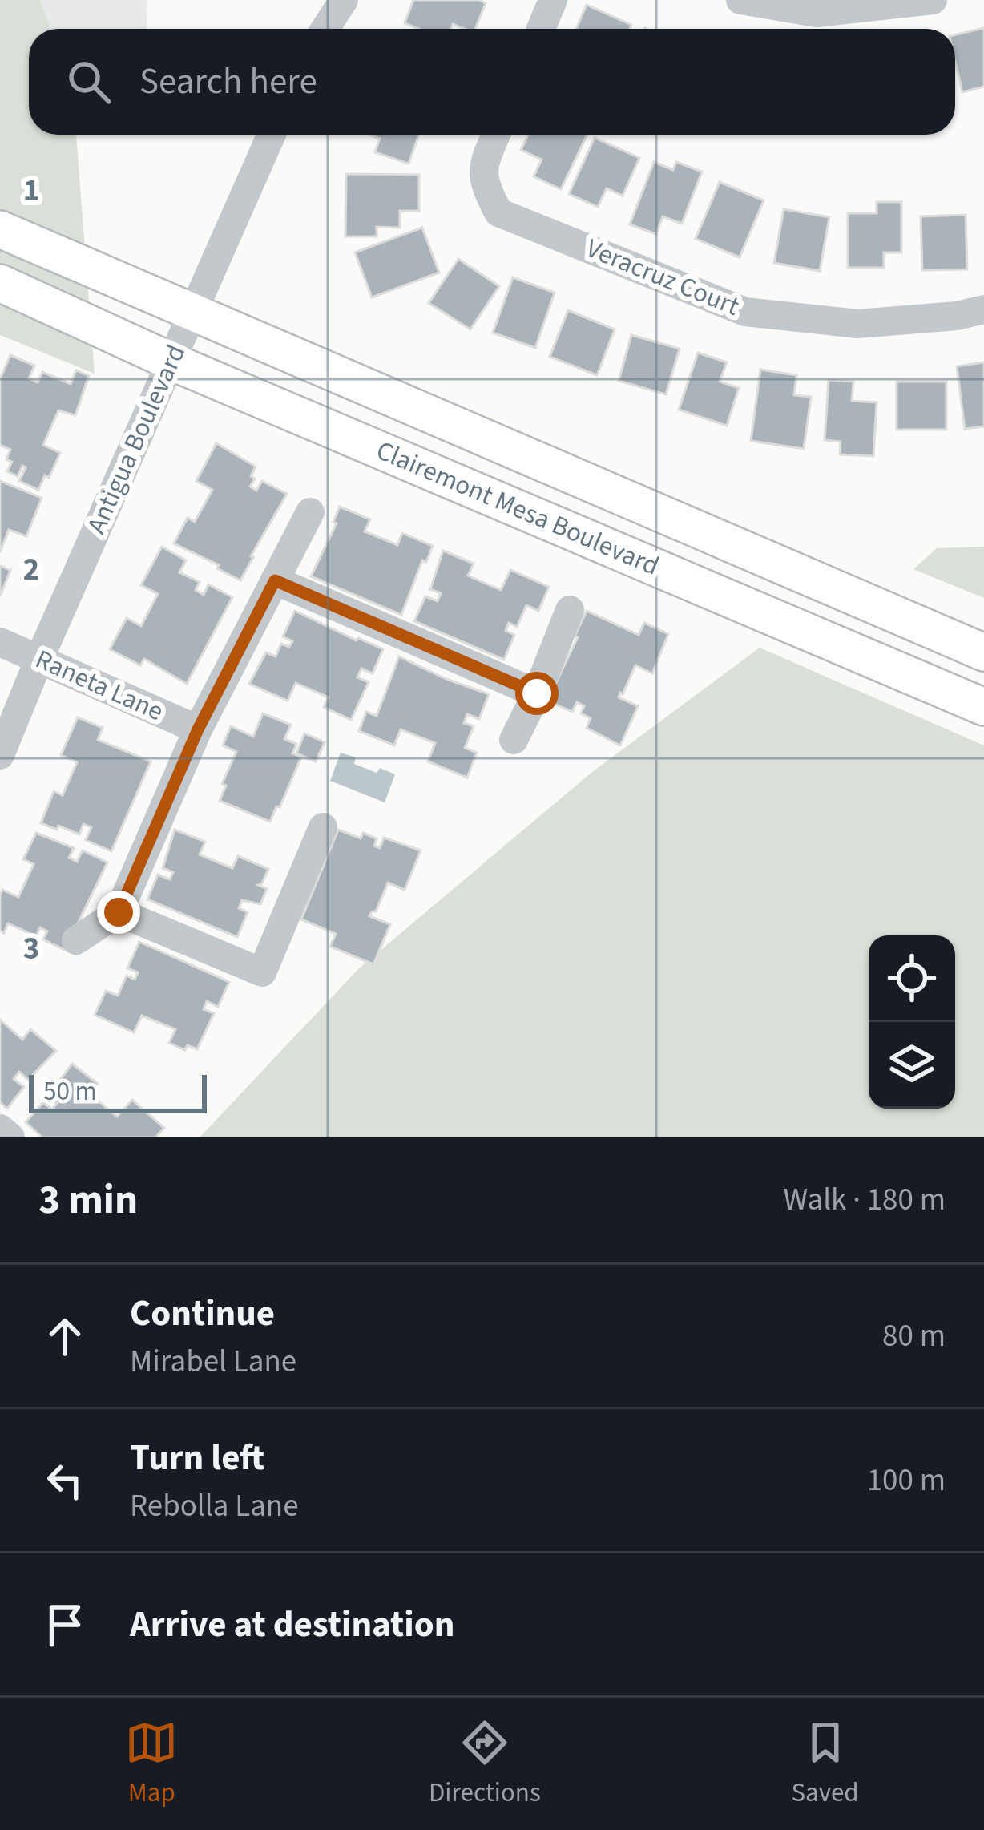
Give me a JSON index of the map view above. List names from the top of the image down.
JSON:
{
  "streets": {
    "main road": ["Clairemont Mesa Boulevard"],
    "street": ["Veracruz Court", "Antigua Boulevard", "Raneta Lane"]
  },
  "crossings": [
    ["Antigua Boulevard", "Clairemont Mesa Boulevard"],
    ["Antigua Boulevard", "Raneta Lane"]
  ],
  "scale_bar": "50 m",
  "page": {
    "search": "Search here",
    "scale": "50 m",
    "heading": ["3 min", "Walk · 180 m"],
    "list": [
      ["Continue", "Mirabel Lane", "80 m"],
      ["Turn left", "Rebolla Lane", "100 m"],
      "Arrive at destination"
    ],
    "nav": ["Map", "Directions", "Saved"]
  },
  "grid": {
    "rows": ["1", "2", "3"]
  }
}
